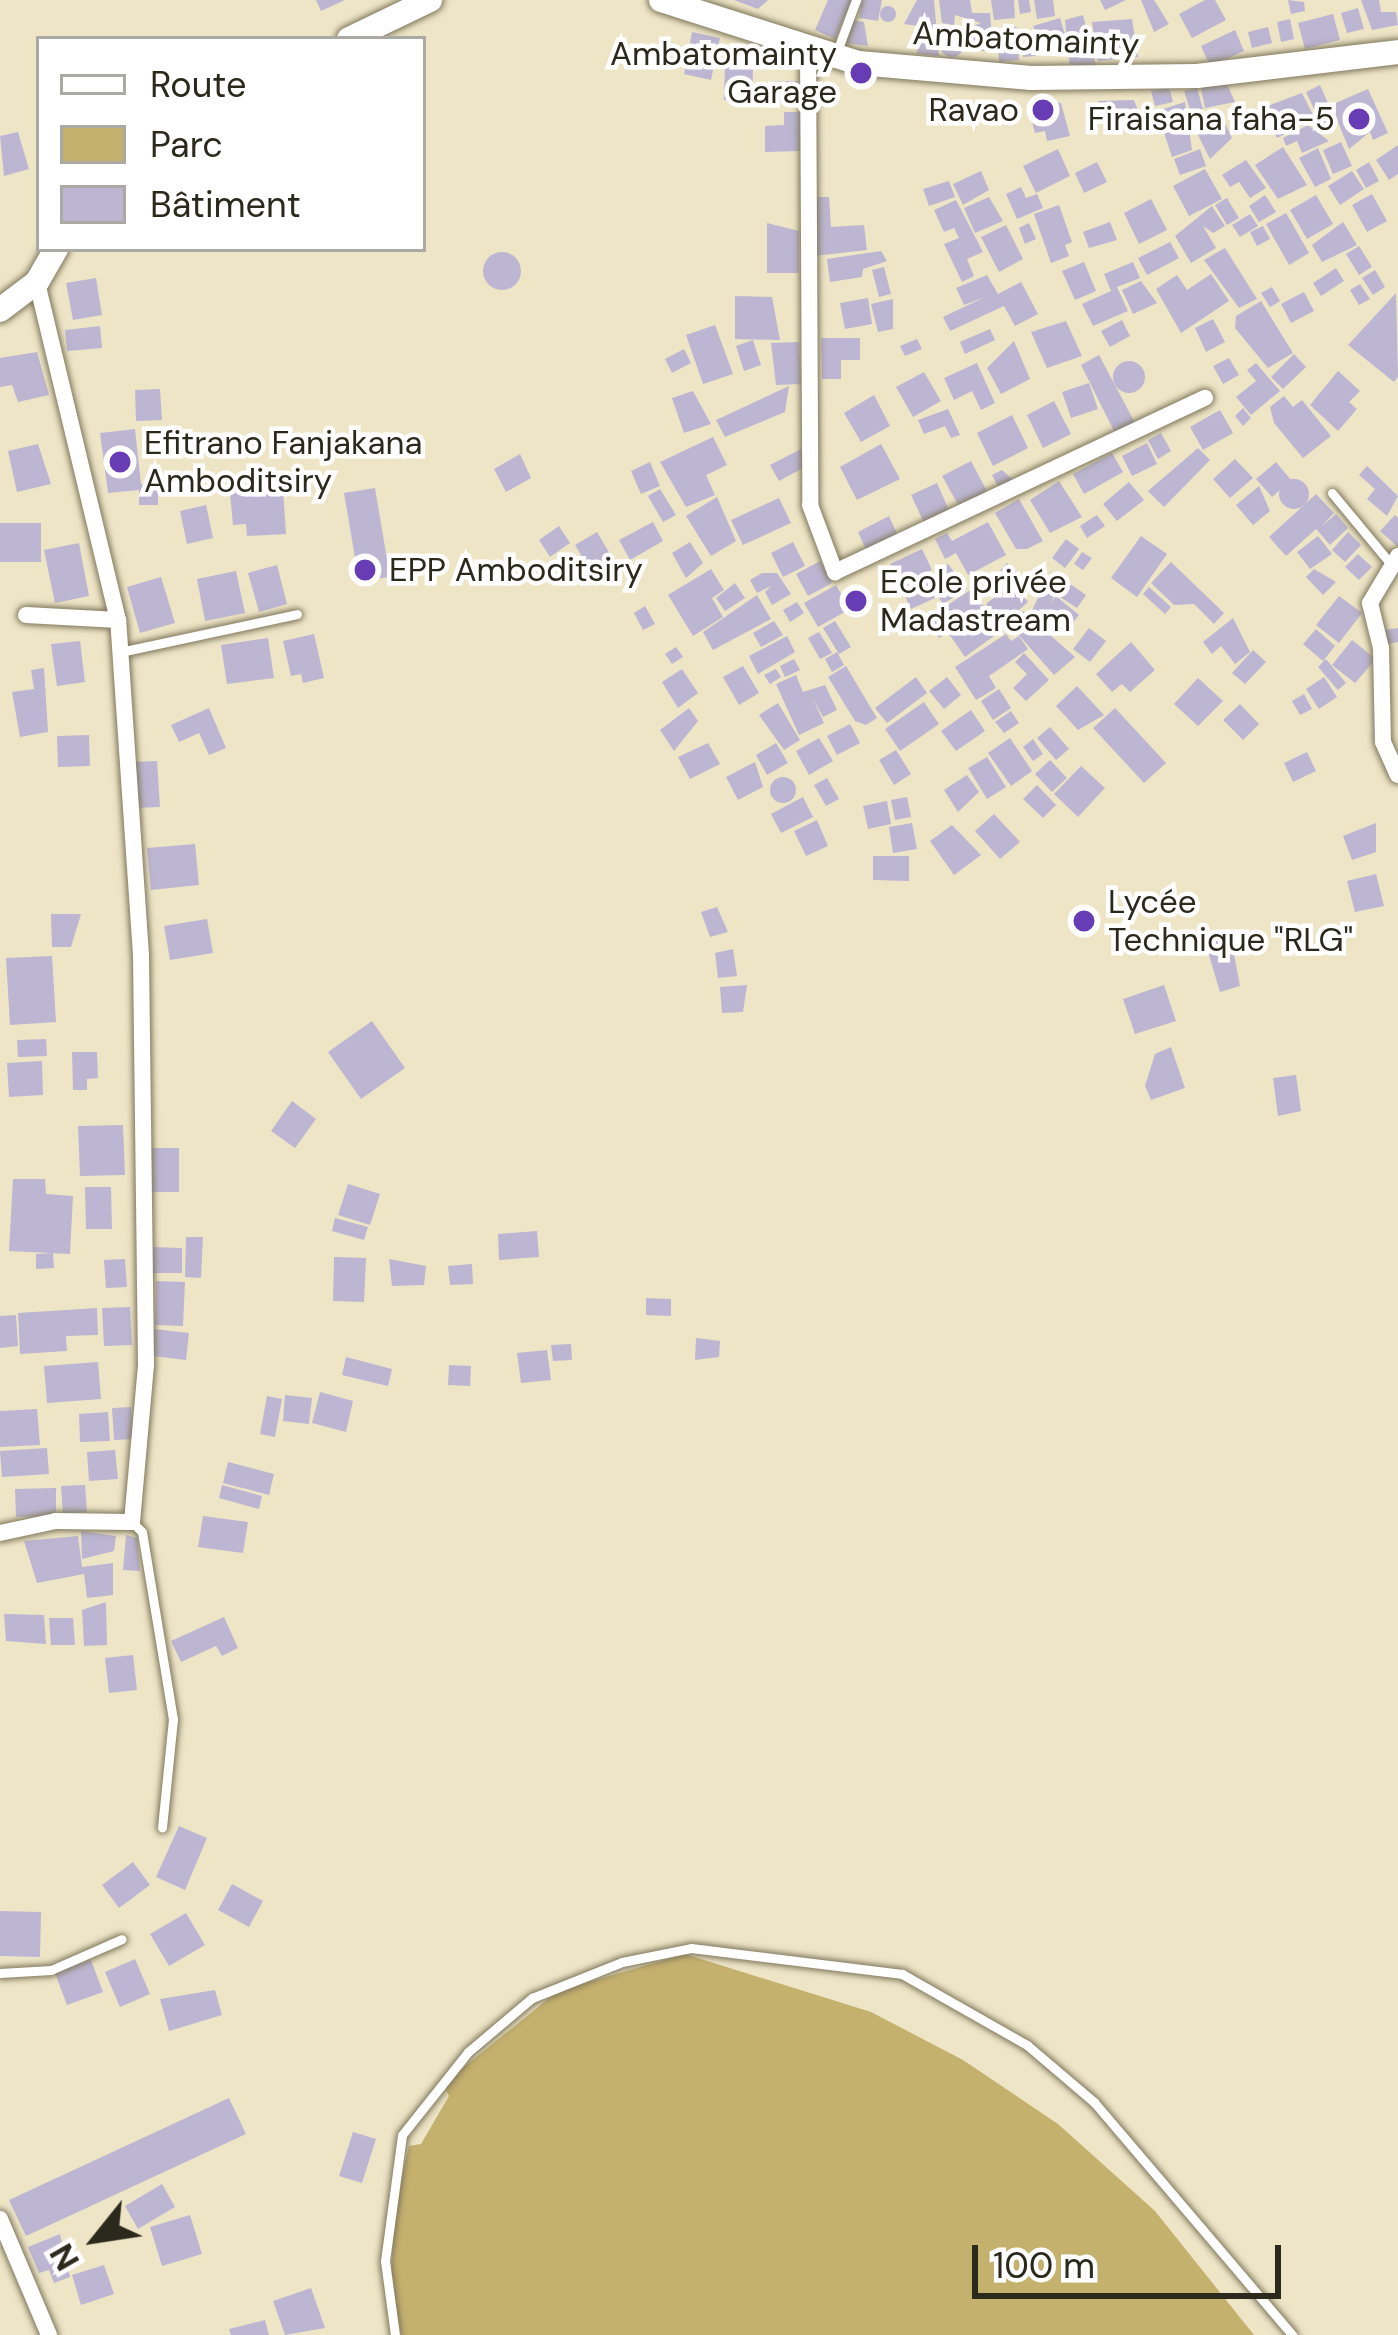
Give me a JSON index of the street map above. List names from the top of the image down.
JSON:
{
  "streets": {
    "main road": ["Ambatomainty"]
  },
  "places": [
    "Ambatomainty Garage",
    "Ravao",
    "Firaisana faha-5",
    "Efitrano Fanjakana Amboditsiry",
    "EPP Amboditsiry",
    "Ecole privée Madastream",
    "Lycée Technique \"RLG\""
  ],
  "legend": ["Route", "Parc", "Bâtiment"],
  "scale_bar": "100 m",
  "north": "bottom left"
}
